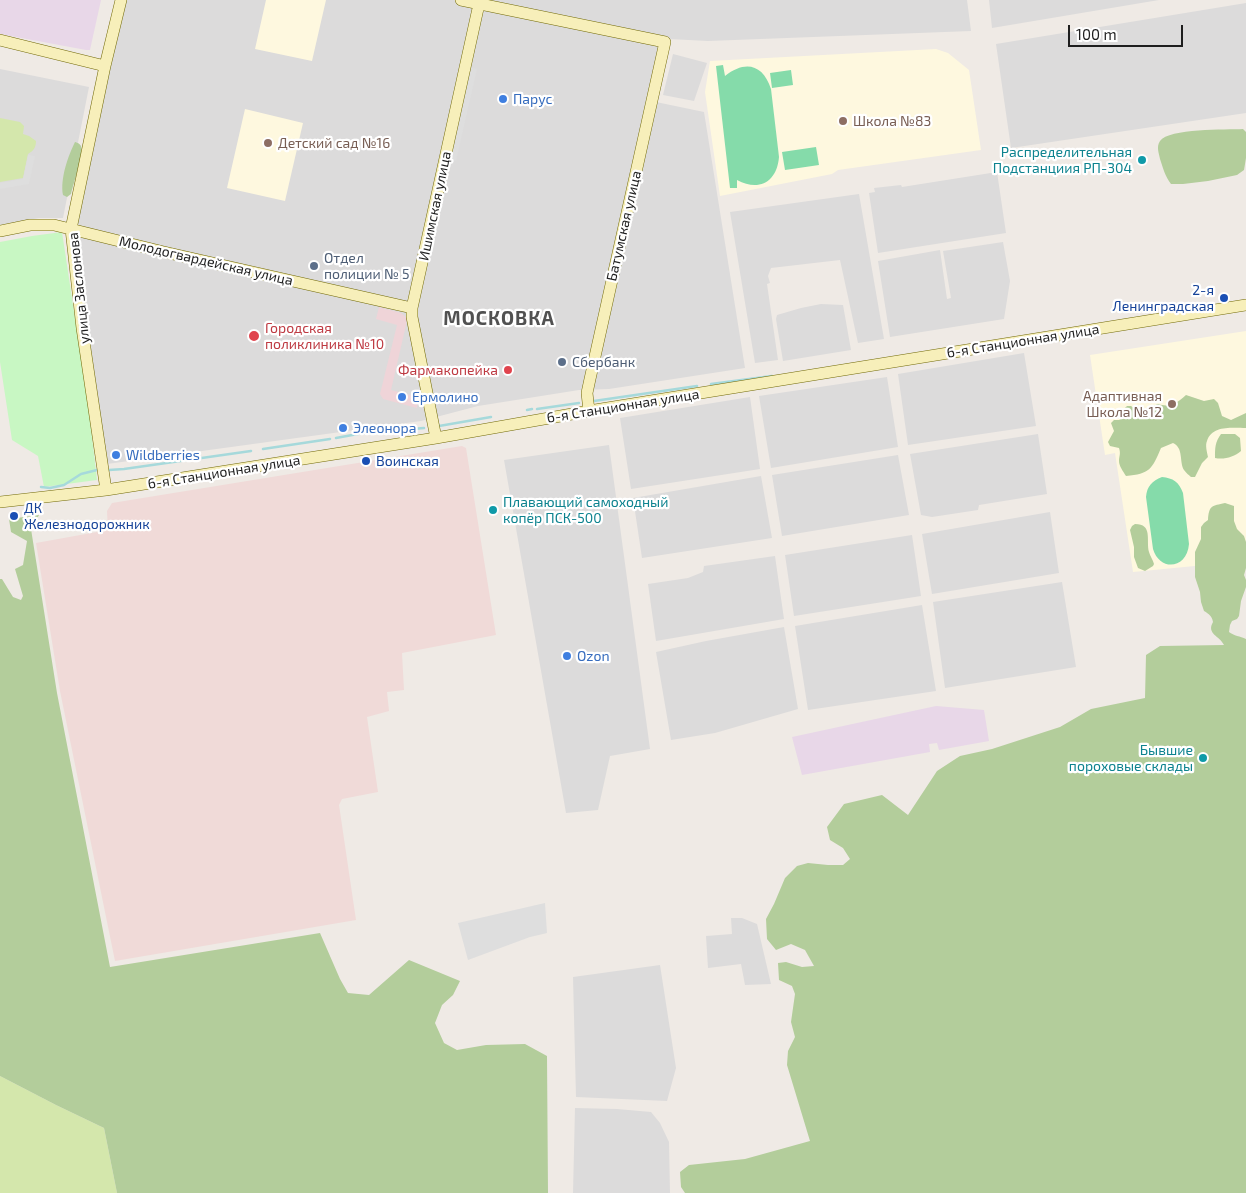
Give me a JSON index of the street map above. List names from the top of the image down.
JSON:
{
  "streets": {
    "street": [
      "Ишимская улица",
      "Батумская улица",
      "Молодогвардейская улица",
      "улица Заслонова",
      "6-я Станционная улица"
    ]
  },
  "crossings": [
    ["Ишимская улица", "Батумская улица"],
    ["Ишимская улица", "Молодогвардейская улица"],
    ["Ишимская улица", "6-я Станционная улица"],
    ["Батумская улица", "6-я Станционная улица"],
    ["Молодогвардейская улица", "улица Заслонова"],
    ["улица Заслонова", "6-я Станционная улица"]
  ],
  "districts": ["МОСКОВКА"],
  "places": [
    "Парус",
    "Школа №83",
    "Детский сад №16",
    "Распределительная Подстанциия РП-304",
    "Отдел полиции № 5",
    "2-я Ленинградская",
    "Городская поликлиника №10",
    "Сбербанк",
    "Фармакопейка",
    "Ермолино",
    "Адаптивная Школа №12",
    "Элеонора",
    "Wildberries",
    "Воинская",
    "Плавающий самоходный копёр ПСК-500",
    "ДК Железнодорожник",
    "Ozon",
    "Бывшие пороховые склады"
  ],
  "scale_bar": "100 m"
}
